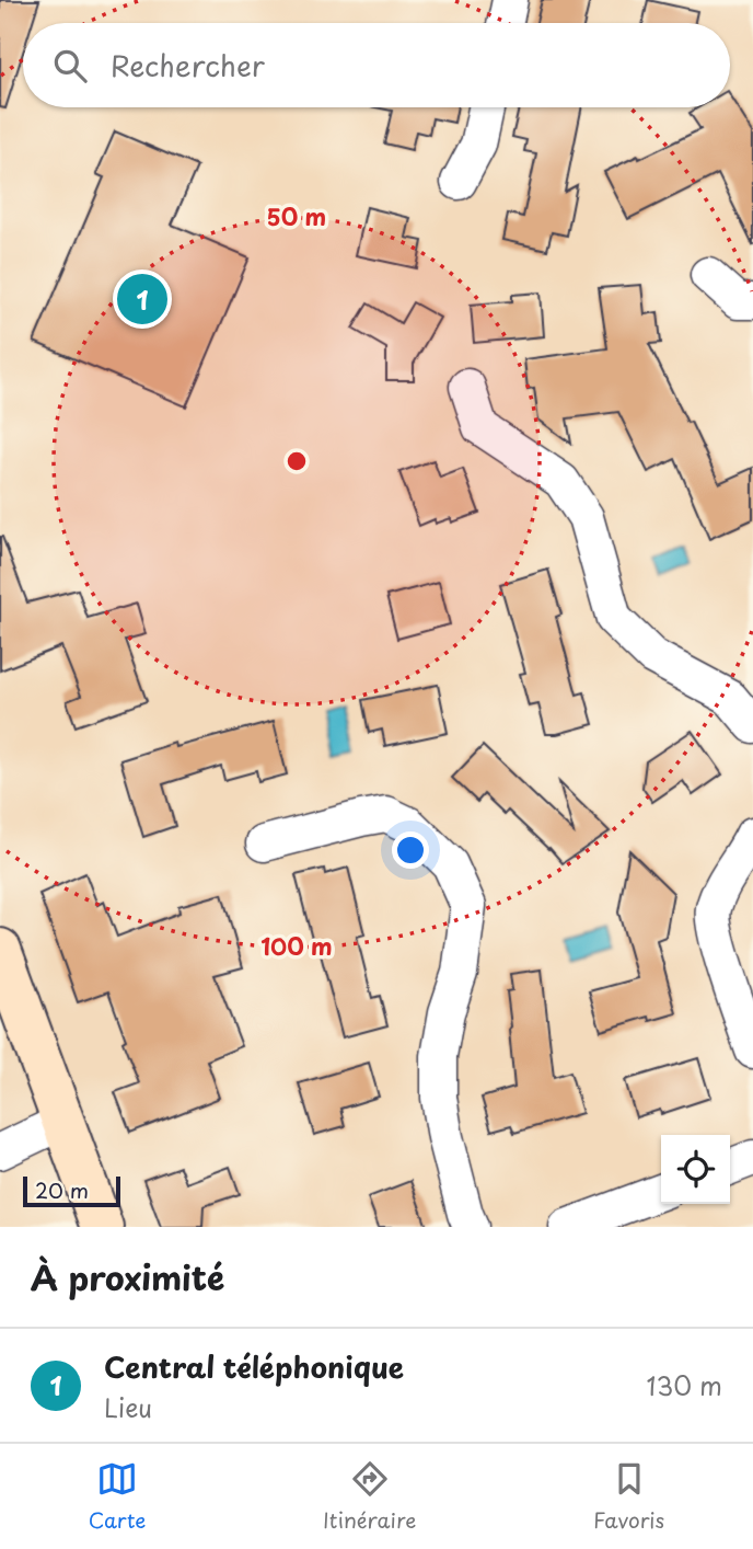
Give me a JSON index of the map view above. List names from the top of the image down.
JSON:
{
  "scale_bar": "20 m",
  "page": {
    "search": "Rechercher",
    "pins": "1",
    "scale": "20 m",
    "heading": "À proximité",
    "list": [
      {
        "mark": "1",
        "name": "Central téléphonique",
        "note": "Lieu",
        "value": "130 m"
      }
    ],
    "nav": ["Carte", "Itinéraire", "Favoris"]
  },
  "rings": ["50 m", "100 m"]
}
